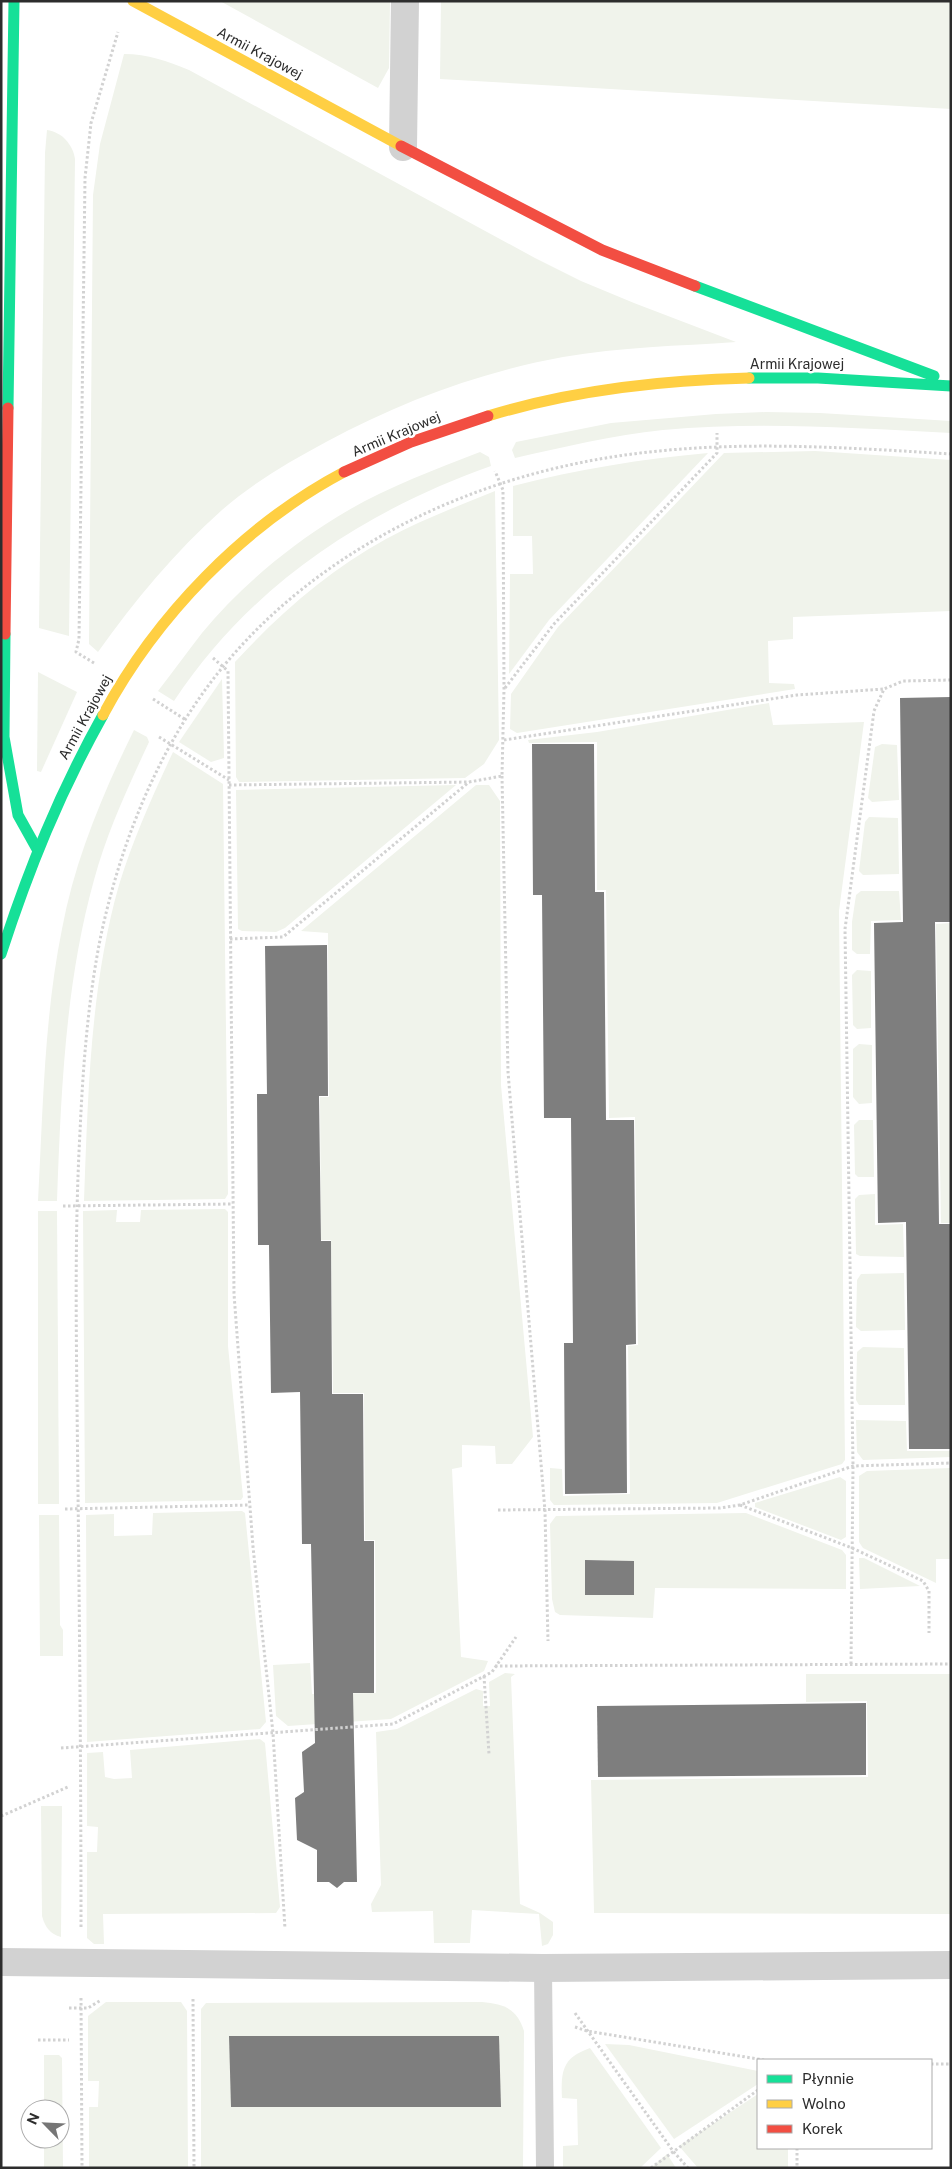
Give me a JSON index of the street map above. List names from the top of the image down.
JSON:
{
  "streets": {
    "street": ["Armii Krajowej"]
  },
  "legend": ["Płynnie", "Wolno", "Korek"],
  "north": "top left"
}
